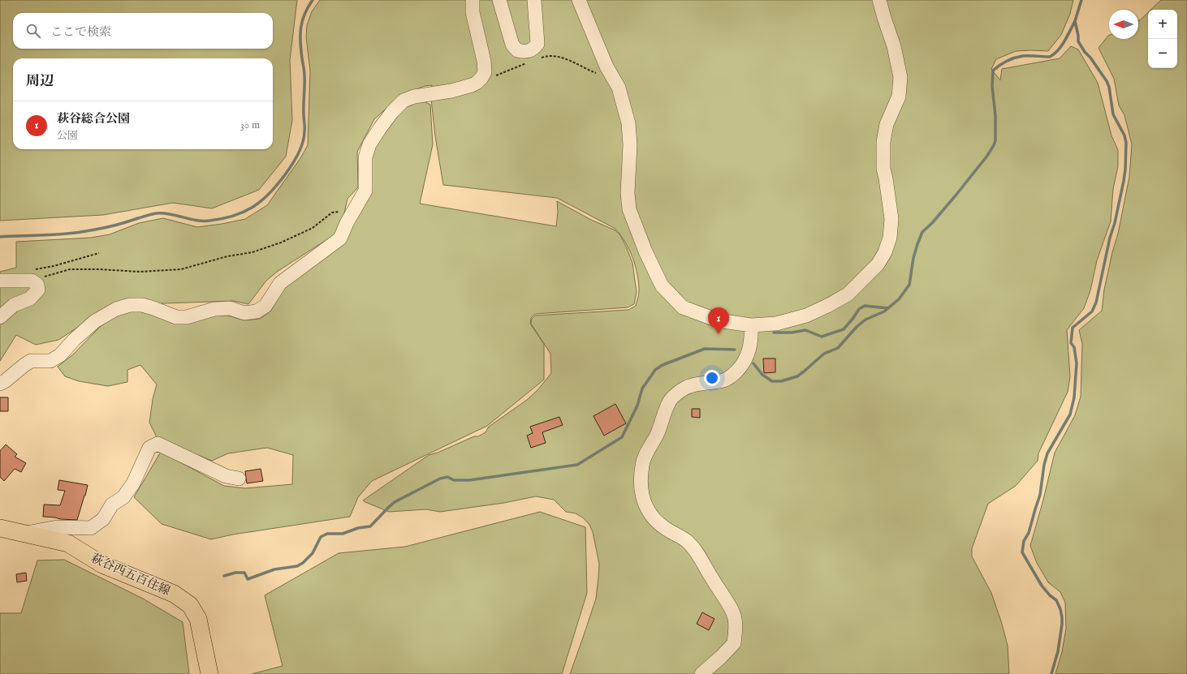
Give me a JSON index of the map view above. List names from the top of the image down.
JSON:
{
  "streets": {
    "main road": ["萩谷西五百住線"]
  },
  "north": "left",
  "page": {
    "map_buttons": ["+", "−"],
    "search": "ここで検索",
    "heading": "周辺",
    "list": [
      {
        "mark": "1",
        "name": "萩谷総合公園",
        "note": "公園",
        "value": "30 m"
      }
    ],
    "pins": "1"
  }
}
